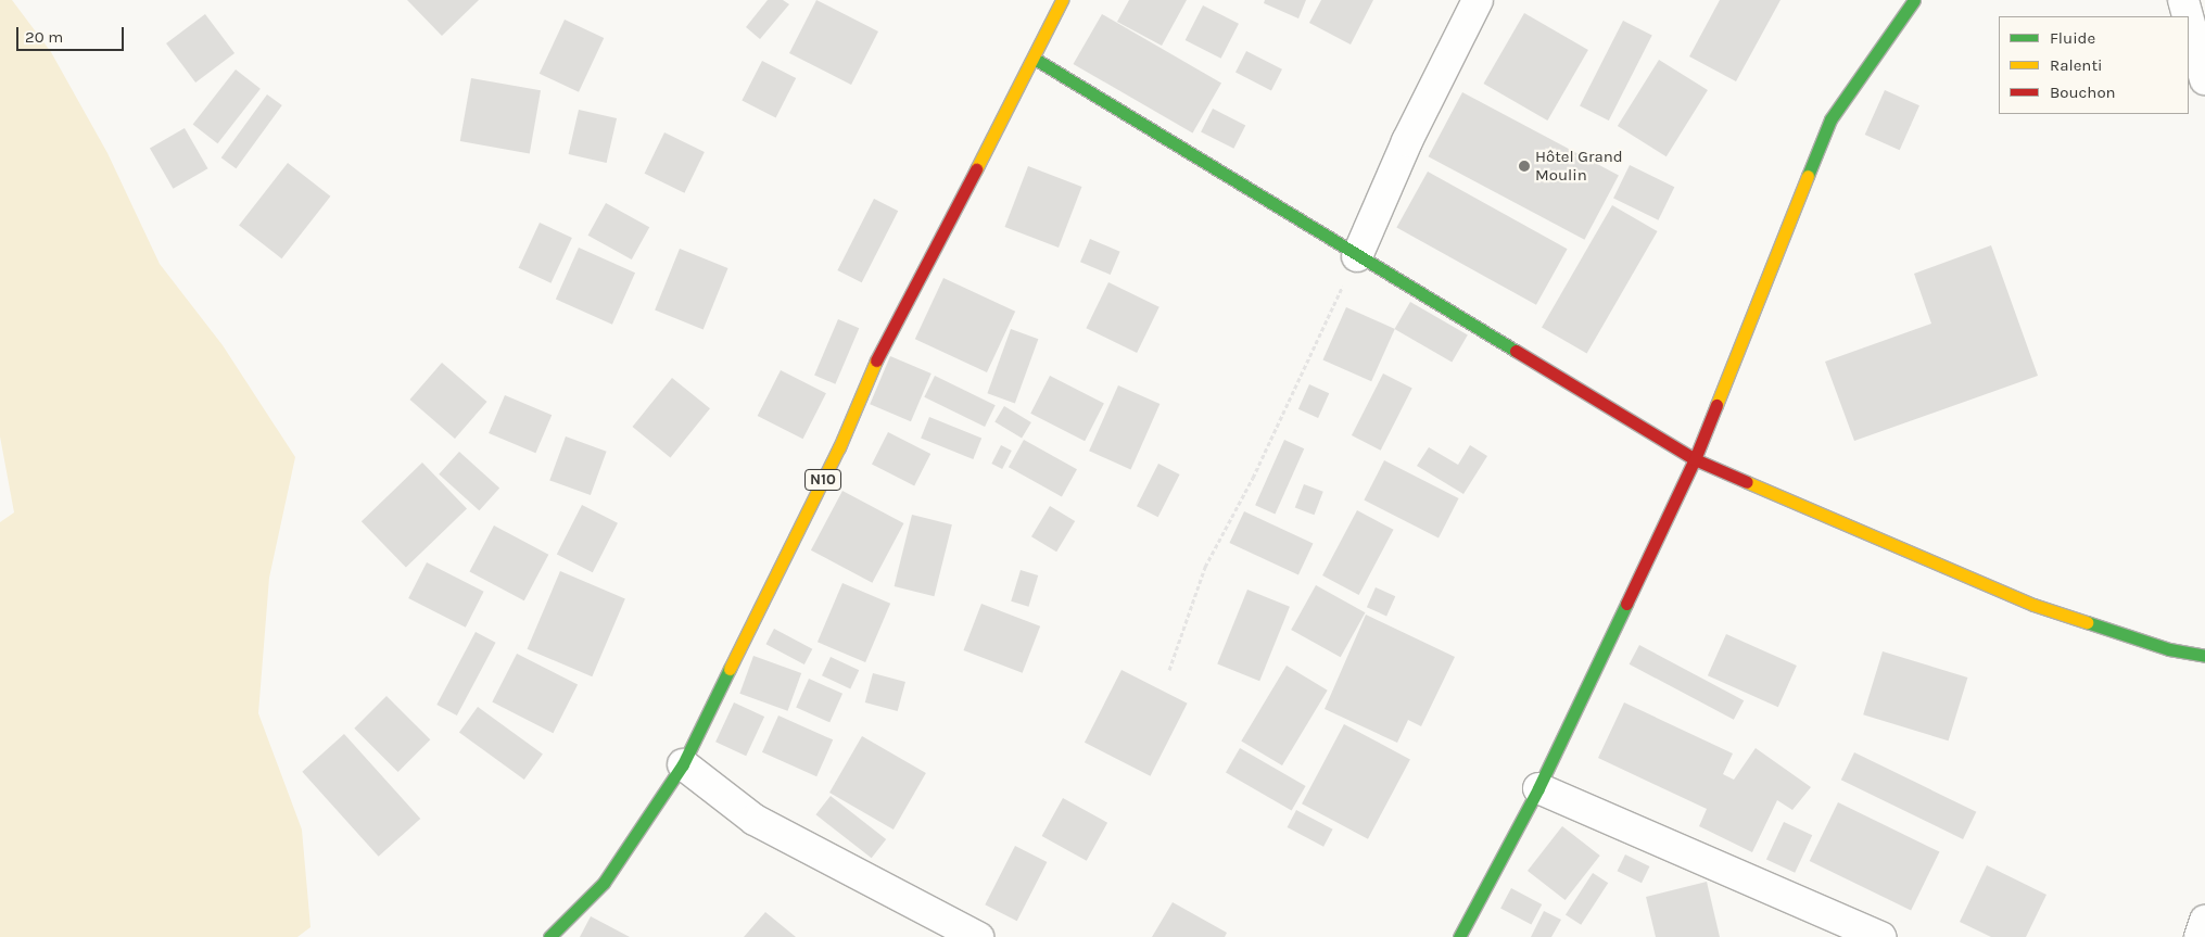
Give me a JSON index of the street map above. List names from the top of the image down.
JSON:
{
  "streets": {
    "main road": ["N10"]
  },
  "places": ["Hôtel Grand Moulin"],
  "legend": ["Fluide", "Ralenti", "Bouchon"],
  "scale_bar": "20 m"
}
